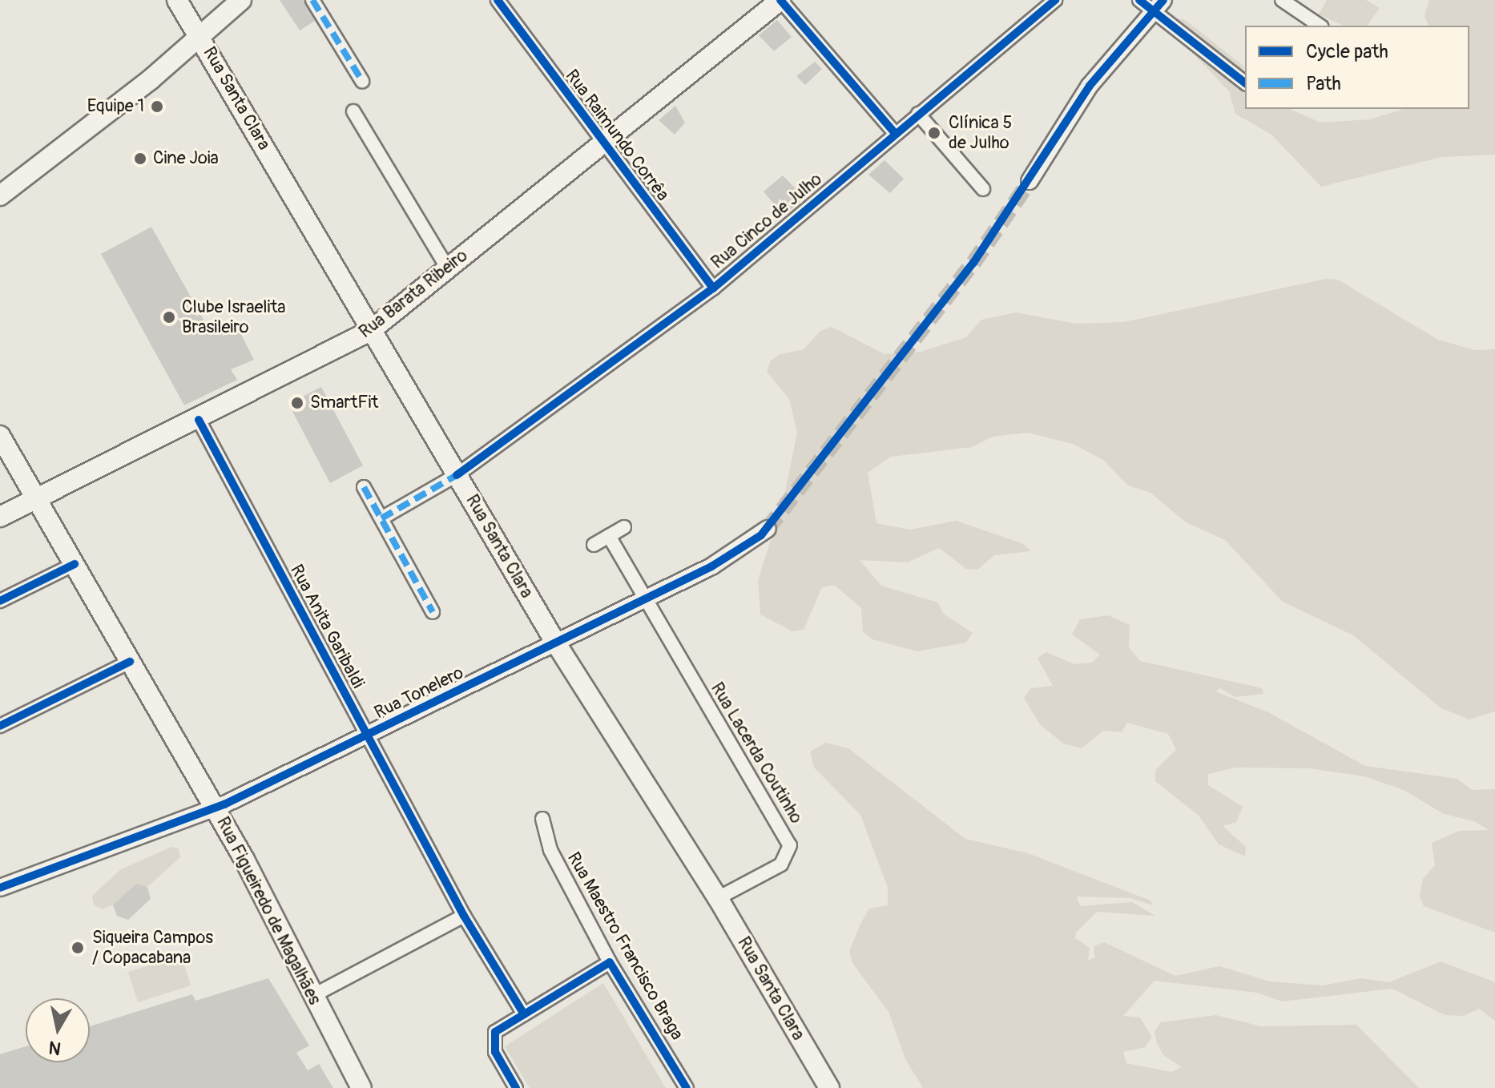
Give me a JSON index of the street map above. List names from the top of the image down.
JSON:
{
  "streets": {
    "main road": ["Rua Santa Clara", "Rua Barata Ribeiro", "Rua Figueiredo de Magalhães"],
    "street": [
      "Rua Raimundo Corrêa",
      "Rua Cinco de Julho",
      "Rua Anita Garibaldi",
      "Rua Tonelero",
      "Rua Lacerda Coutinho",
      "Rua Maestro Francisco Braga"
    ]
  },
  "crossings": [
    ["Rua Santa Clara", "Rua Cinco de Julho"],
    ["Rua Santa Clara", "Rua Barata Ribeiro"],
    ["Rua Santa Clara", "Rua Tonelero"],
    ["Rua Santa Clara", "Rua Lacerda Coutinho"],
    ["Rua Raimundo Corrêa", "Rua Cinco de Julho"],
    ["Rua Raimundo Corrêa", "Rua Barata Ribeiro"],
    ["Rua Barata Ribeiro", "Rua Anita Garibaldi"],
    ["Rua Barata Ribeiro", "Rua Figueiredo de Magalhães"],
    ["Rua Anita Garibaldi", "Rua Tonelero"],
    ["Rua Tonelero", "Rua Lacerda Coutinho"],
    ["Rua Tonelero", "Rua Figueiredo de Magalhães"]
  ],
  "places": [
    "Equipe 1",
    "Clínica 5 de Julho",
    "Cine Joia",
    "Clube Israelita Brasileiro",
    "SmartFit",
    "Siqueira Campos / Copacabana"
  ],
  "legend": ["Cycle path", "Path"],
  "north": "bottom"
}
